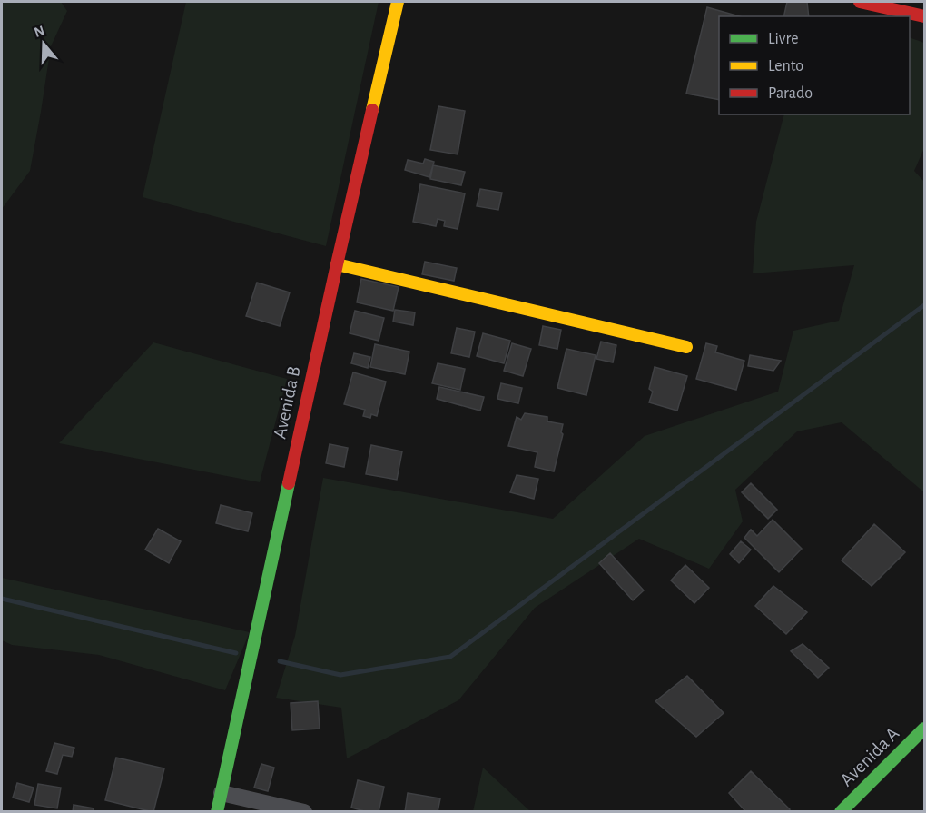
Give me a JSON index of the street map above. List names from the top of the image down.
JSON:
{
  "streets": {
    "street": ["Avenida B", "Avenida A"]
  },
  "legend": ["Livre", "Lento", "Parado"],
  "north": "top"
}
